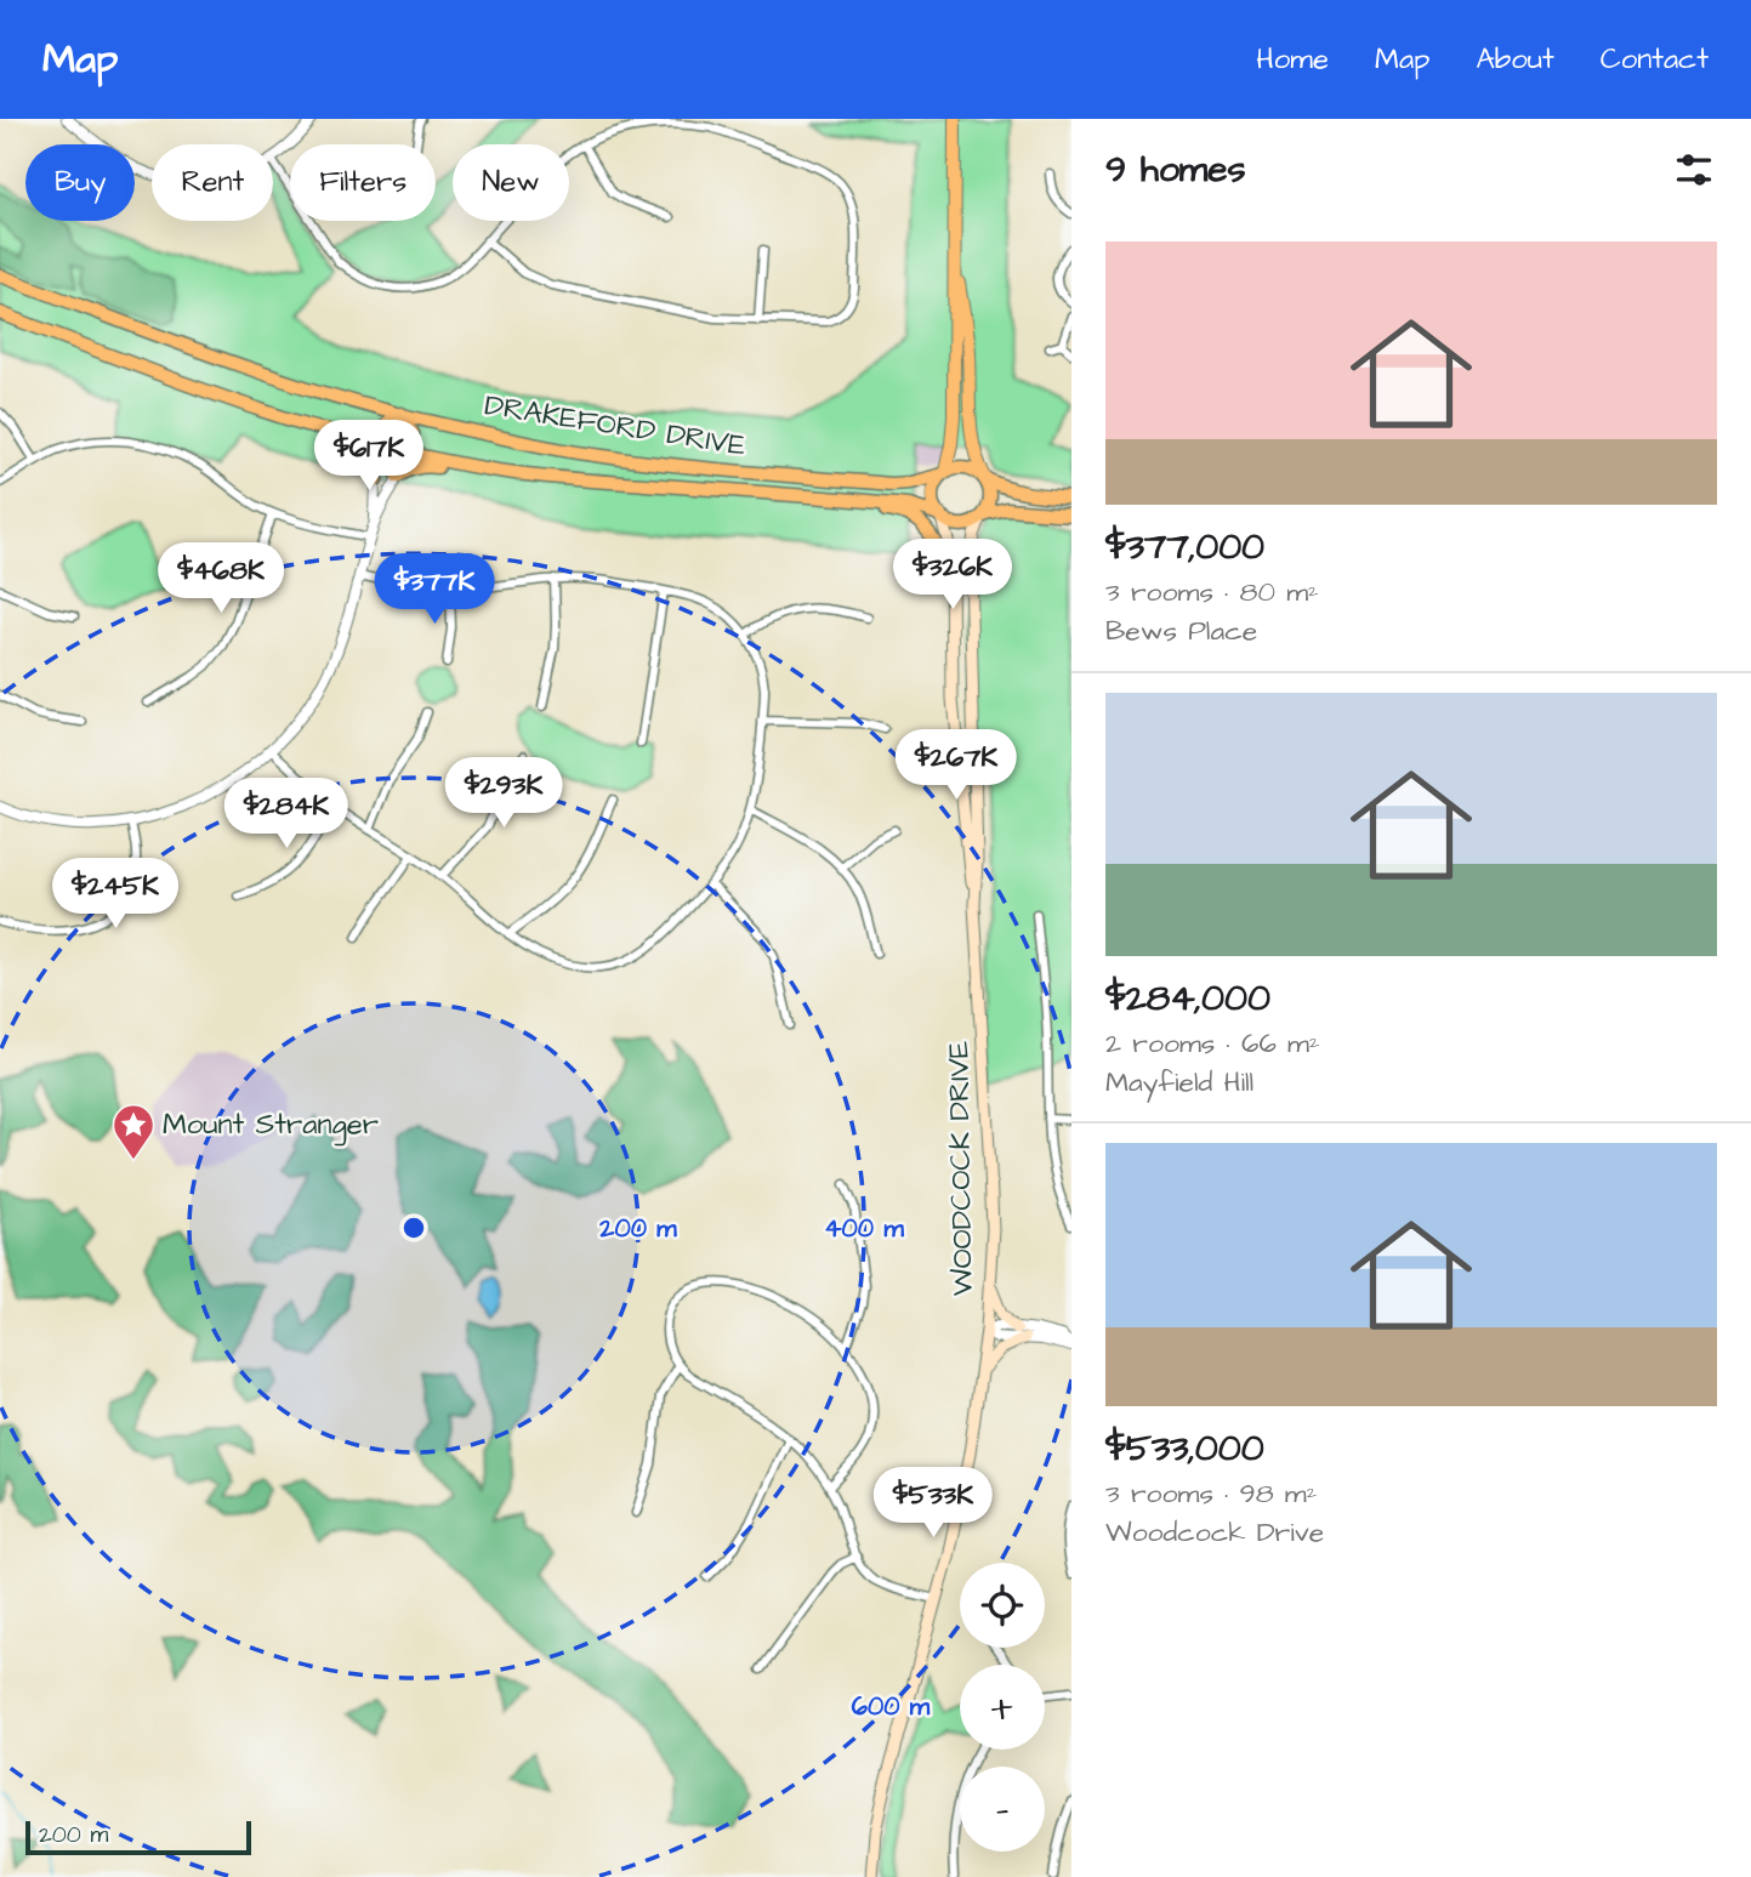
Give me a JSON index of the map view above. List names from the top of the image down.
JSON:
{
  "streets": {
    "highway": ["DRAKEFORD DRIVE"],
    "main road": ["WOODCOCK DRIVE"]
  },
  "crossings": [
    ["DRAKEFORD DRIVE", "WOODCOCK DRIVE"]
  ],
  "places": {
    "place": ["Mount Stranger"]
  },
  "scale_bar": "200 m",
  "page": {
    "header": "Map",
    "nav": [
      "Home",
      "Map",
      "About",
      "Contact"
    ],
    "heading": "9 homes",
    "chip": [
      "Buy",
      "Rent",
      "Filters",
      "New"
    ],
    "list": [
      {
        "name": "$377,000",
        "note": "3 rooms · 80 m² · Bews Place"
      },
      {
        "name": "$284,000",
        "note": "2 rooms · 66 m² · Mayfield Hill"
      },
      {
        "name": "$533,000",
        "note": "3 rooms · 98 m² · Woodcock Drive"
      }
    ],
    "price": [
      "$617K",
      "$326K",
      "$468K",
      "$377K",
      "$267K",
      "$293K",
      "$284K",
      "$245K",
      "$533K"
    ],
    "map_buttons": ["+", "−"],
    "scale": "200 m"
  },
  "rings": ["200 m", "400 m", "600 m"]
}
